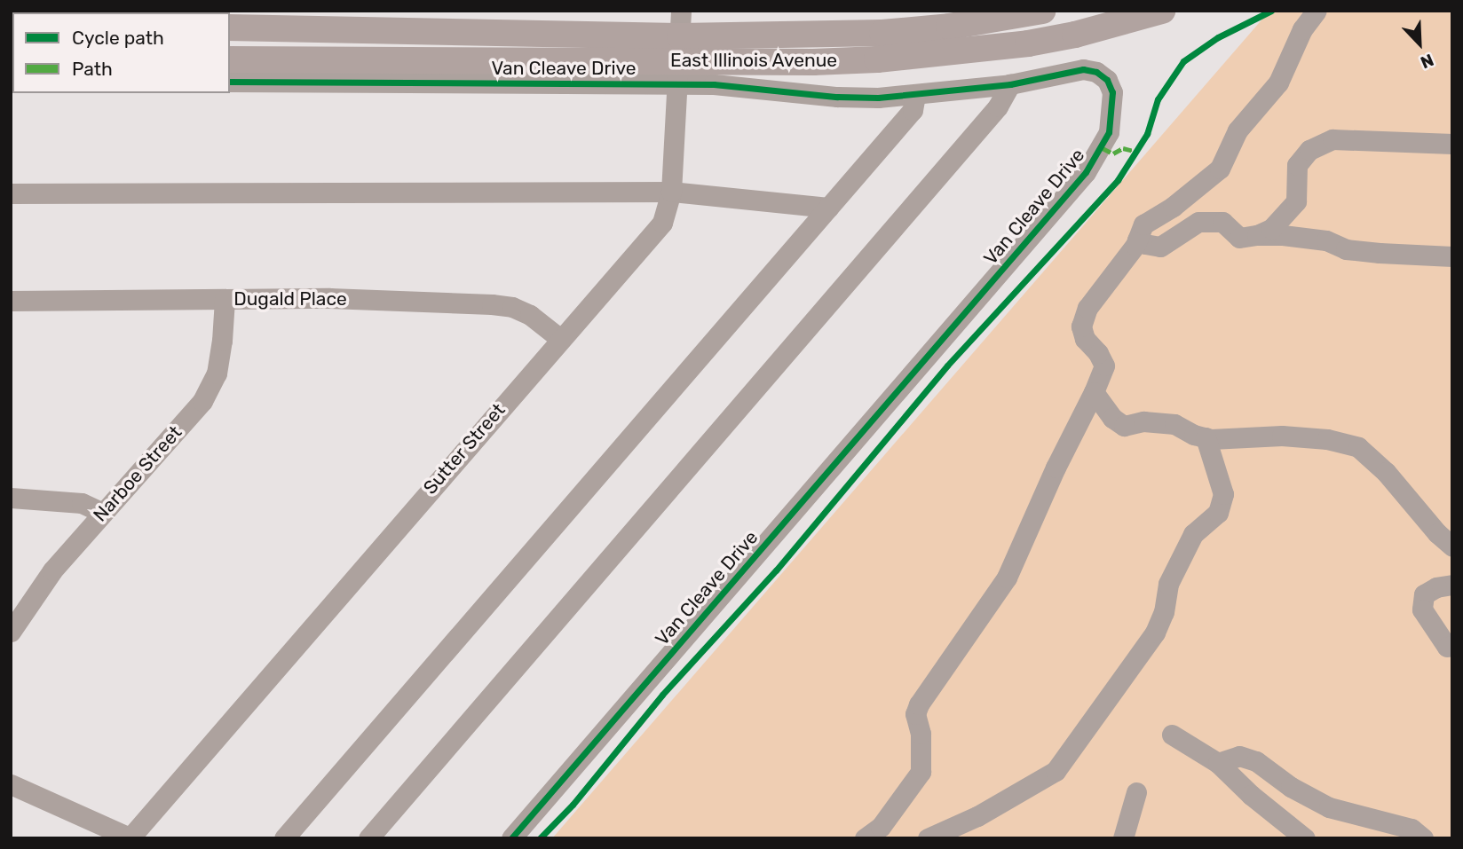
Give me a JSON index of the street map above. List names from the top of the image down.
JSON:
{
  "streets": {
    "main road": ["East Illinois Avenue"],
    "street": [
      "Van Cleave Drive",
      "Dugald Place",
      "Sutter Street",
      "Narboe Street"
    ]
  },
  "crossings": [
    ["East Illinois Avenue", "Van Cleave Drive"],
    ["East Illinois Avenue", "Sutter Street"],
    ["Van Cleave Drive", "Sutter Street"],
    ["Dugald Place", "Sutter Street"],
    ["Dugald Place", "Narboe Street"]
  ],
  "legend": ["Cycle path", "Path"],
  "north": "bottom right"
}
